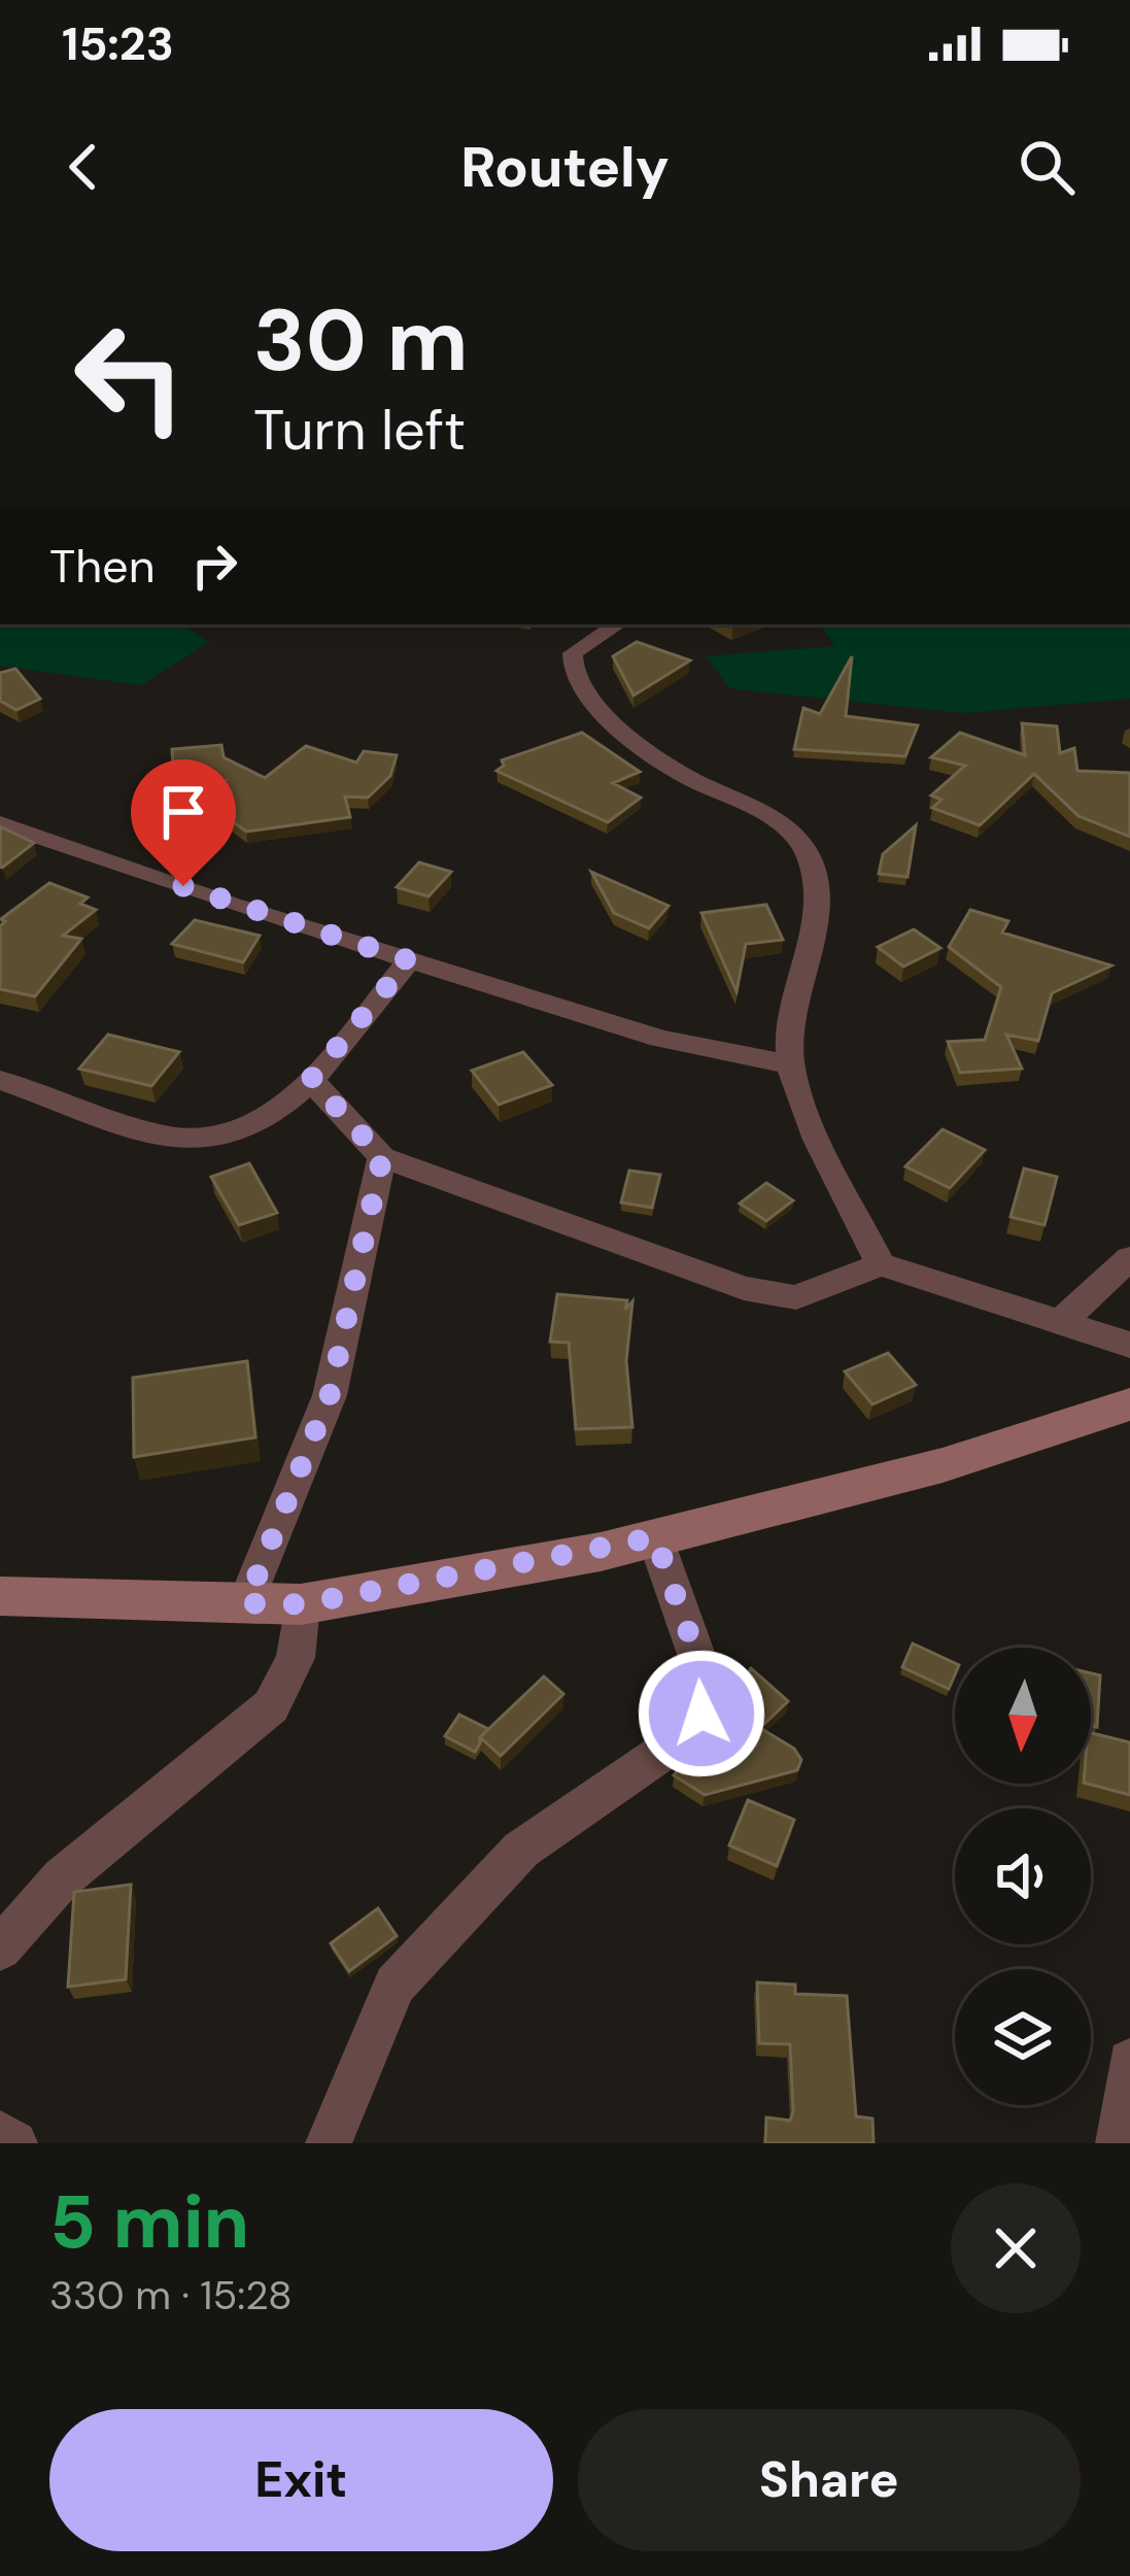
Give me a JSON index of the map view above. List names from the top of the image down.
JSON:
{
  "north": "bottom",
  "page": {
    "status": "15:23",
    "header": "Routely",
    "turn": ["30 m", "Turn left"],
    "then": "Then",
    "heading": ["5 min", "330 m · 15:28"],
    "buttons": ["Exit", "Share"]
  }
}
